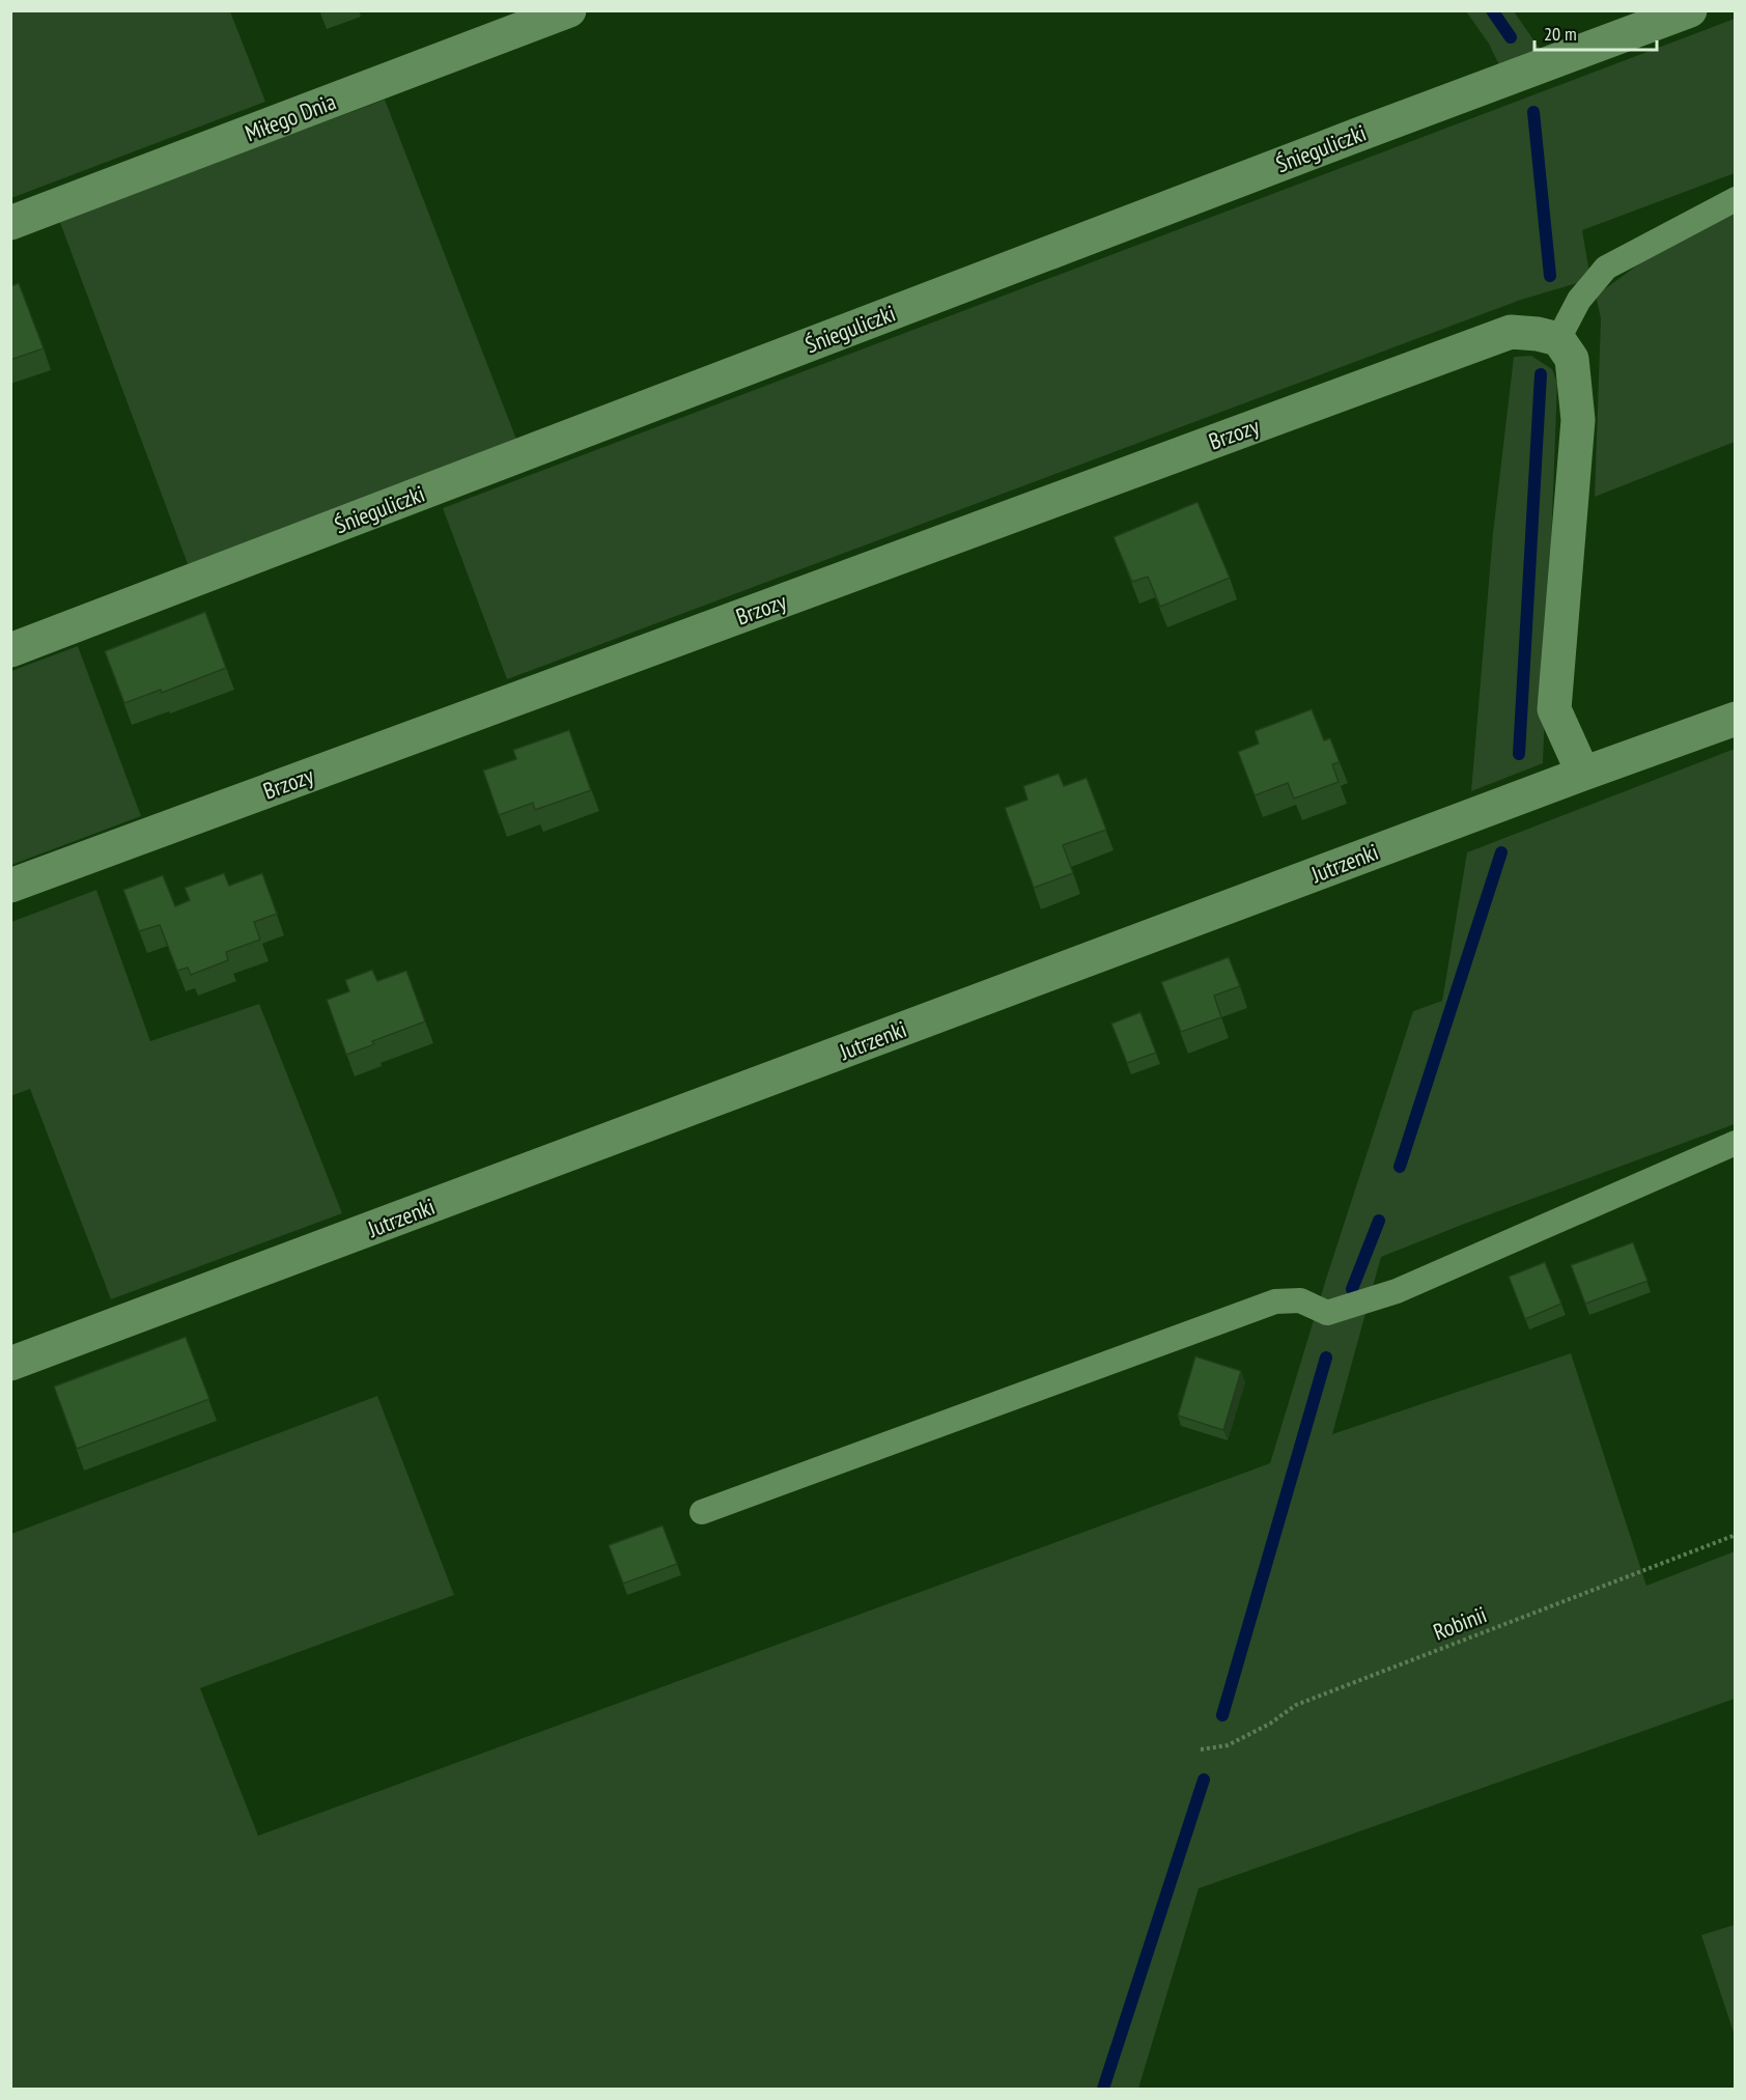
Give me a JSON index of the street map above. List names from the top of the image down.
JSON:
{
  "streets": {
    "street": [
      "Miłego Dnia",
      "Śnieguliczki",
      "Brzozy",
      "Jutrzenki"
    ],
    "path": ["Robinii"]
  },
  "scale_bar": "20 m"
}
